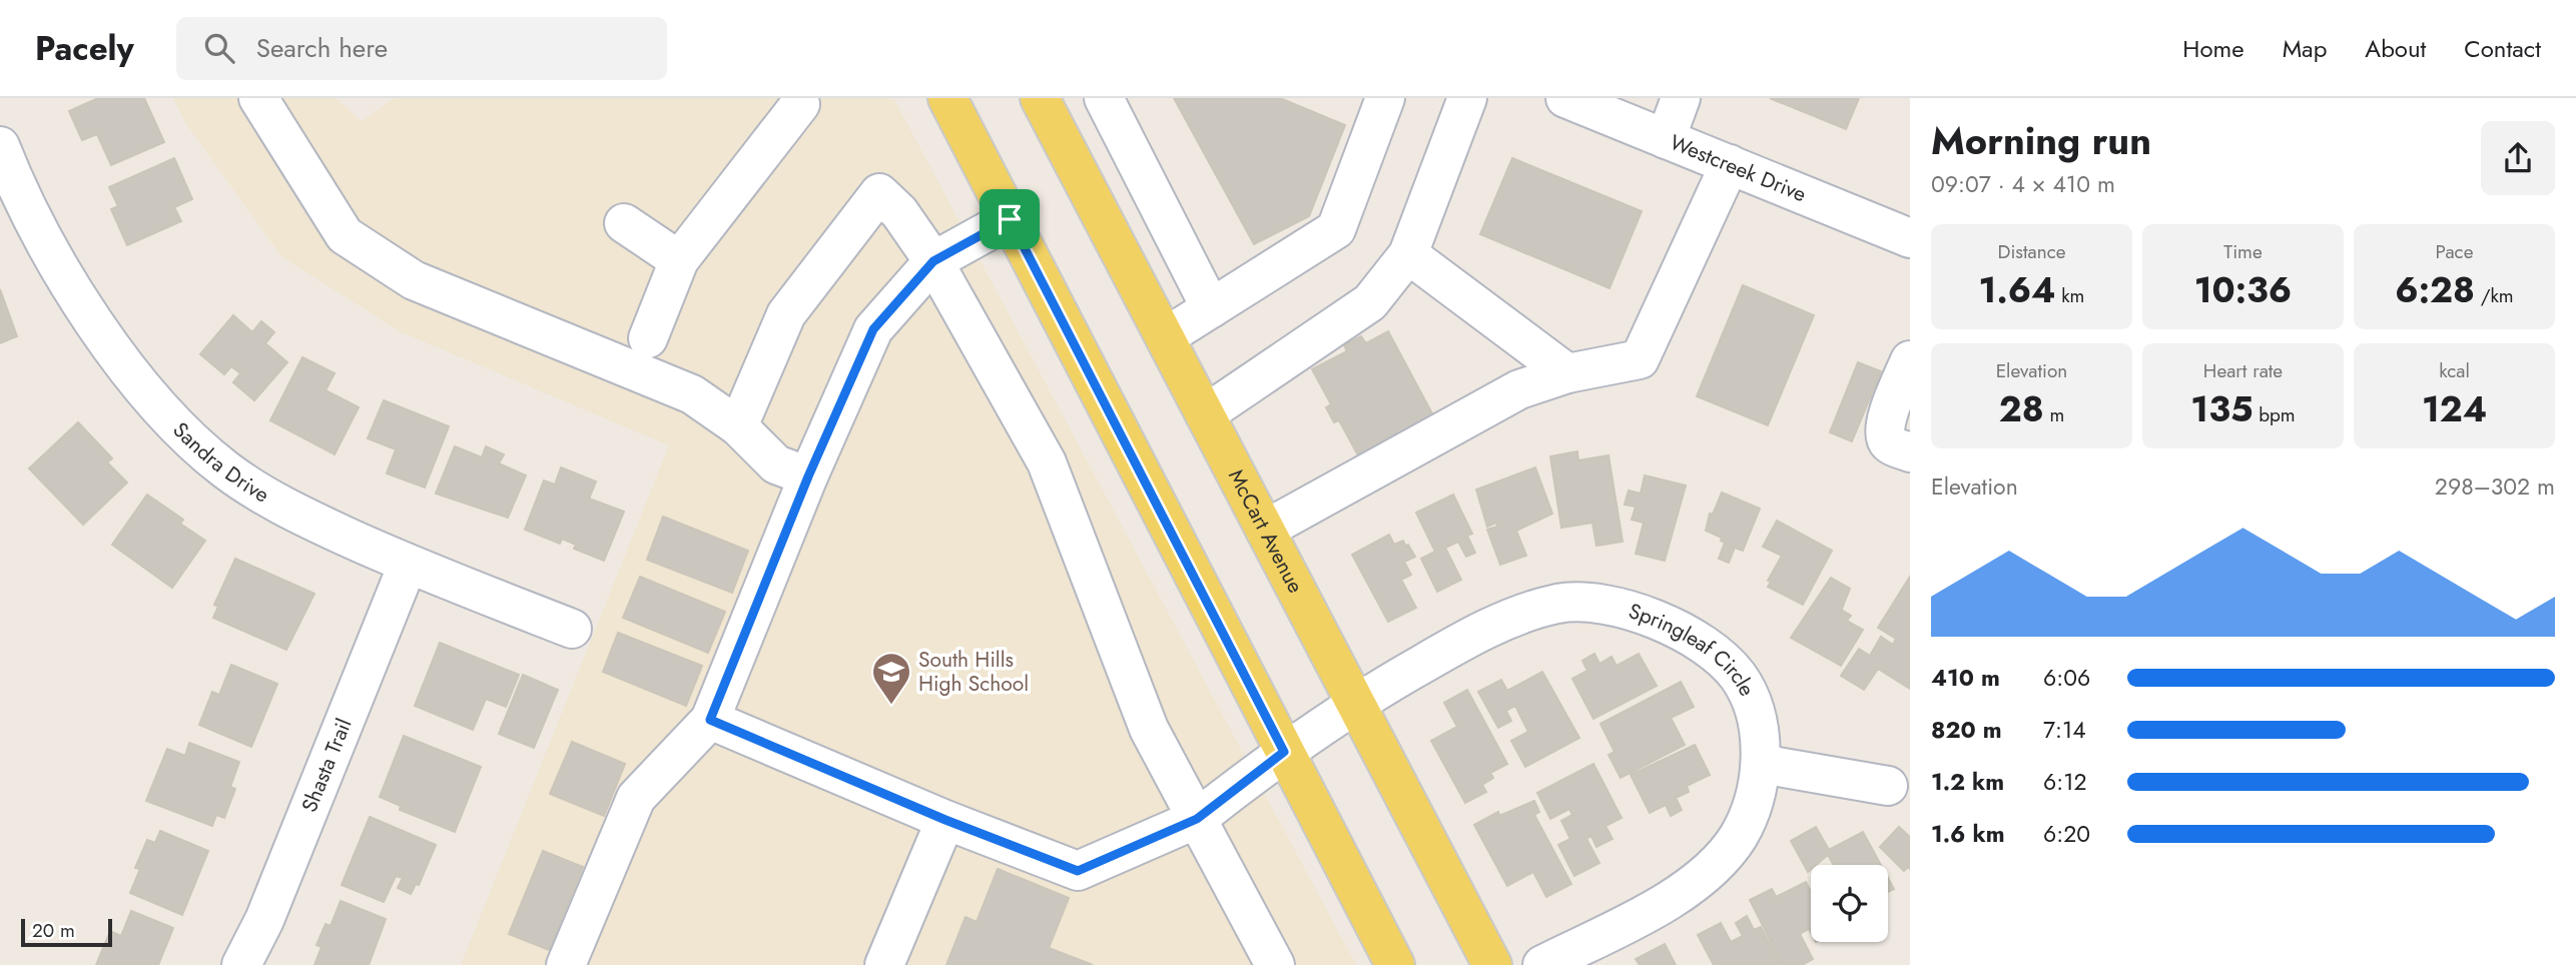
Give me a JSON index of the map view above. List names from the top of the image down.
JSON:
{
  "streets": {
    "main road": ["McCart Avenue"],
    "street": [
      "Westcreek Drive",
      "Sandra Drive",
      "Springleaf Circle",
      "Shasta Trail"
    ]
  },
  "crossings": [
    ["Sandra Drive", "Shasta Trail"],
    ["McCart Avenue", "Springleaf Circle"]
  ],
  "places": {
    "school or university": ["South Hills High School"]
  },
  "scale_bar": "20 m",
  "page": {
    "header": "Pacely",
    "search": "Search here",
    "nav": [
      "Home",
      "Map",
      "About",
      "Contact"
    ],
    "heading": ["Morning run", "09:07 · 4 × 410 m"],
    "stats": [
      ["Distance", "1.64 km"],
      ["Time", "10:36"],
      ["Pace", "6:28 /km"],
      ["Elevation", "28 m"],
      ["Heart rate", "135 bpm"],
      ["kcal", "124"]
    ],
    "chart": ["Elevation", "298–302 m"],
    "list": [
      {
        "name": "410 m",
        "note": "6:06"
      },
      {
        "name": "820 m",
        "note": "7:14"
      },
      {
        "name": "1.2 km",
        "note": "6:12"
      },
      {
        "name": "1.6 km",
        "note": "6:20"
      }
    ],
    "scale": "20 m"
  }
}
